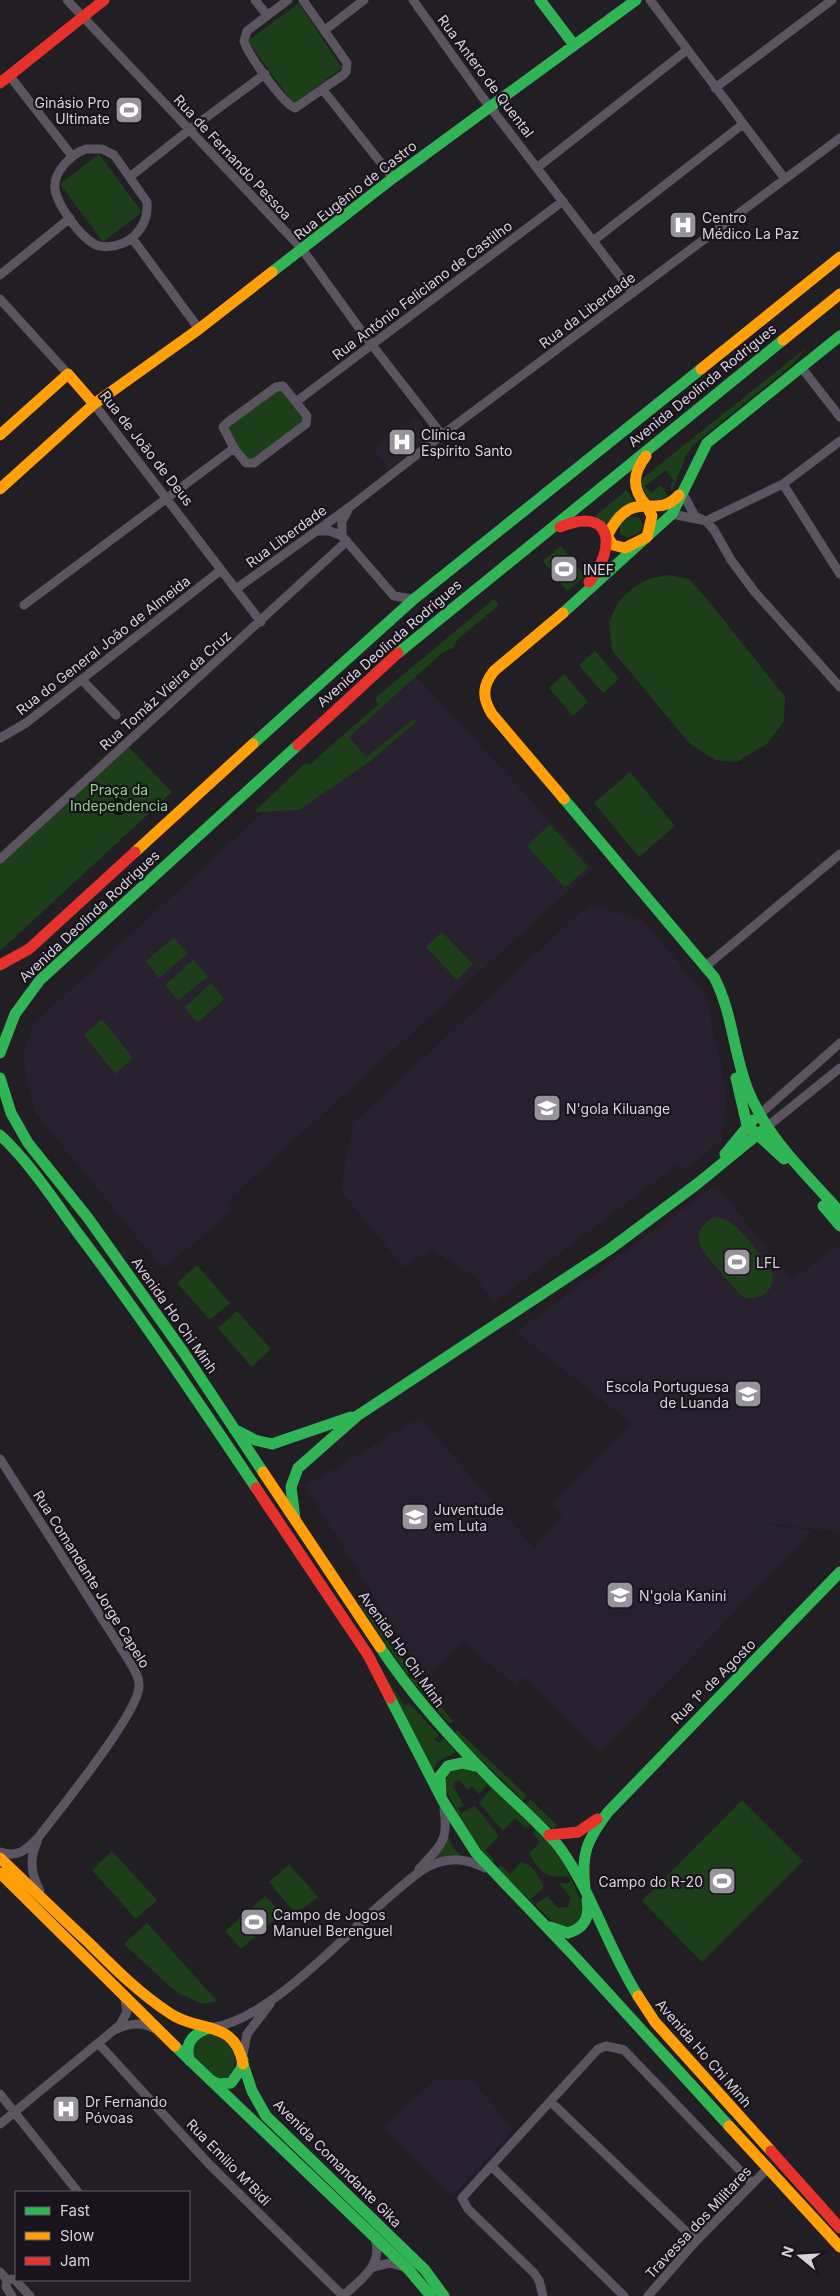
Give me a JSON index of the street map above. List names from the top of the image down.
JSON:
{
  "streets": {
    "main road": [
      "Rua Eugênio de Castro",
      "Avenida Deolinda Rodrigues",
      "Rua de João de Deus",
      "Avenida Ho Chi Minh",
      "Rua 1º de Agosto",
      "Avenida Comandante Gika"
    ],
    "street": [
      "Rua Antero de Quental",
      "Rua de Fernando Pessoa",
      "Rua António Feliciano de Castilho",
      "Rua da Liberdade",
      "Rua Liberdade",
      "Rua do General João de Almeida",
      "Rua Tomáz Vieira da Cruz",
      "Rua Comandante Jorge Capelo",
      "Rua Emilio M'Bidi",
      "Travessa dos Militares"
    ]
  },
  "crossings": [
    ["Rua Antero de Quental", "Rua Eugênio de Castro"],
    ["Rua Antero de Quental", "Rua António Feliciano de Castilho"],
    ["Rua Antero de Quental", "Rua da Liberdade"],
    ["Rua de Fernando Pessoa", "Rua Eugênio de Castro"],
    ["Rua de Fernando Pessoa", "Rua António Feliciano de Castilho"],
    ["Rua de Fernando Pessoa", "Rua da Liberdade"],
    ["Rua Eugênio de Castro", "Rua de João de Deus"],
    ["Rua da Liberdade", "Rua Liberdade"],
    ["Rua de João de Deus", "Rua Liberdade"],
    ["Rua de João de Deus", "Rua do General João de Almeida"],
    ["Rua de João de Deus", "Rua Tomáz Vieira da Cruz"],
    ["Avenida Ho Chi Minh", "Travessa dos Militares"],
    ["Rua Comandante Jorge Capelo", "Avenida Comandante Gika"]
  ],
  "parks": ["Praça da Independencia"],
  "places": {
    "sports": [
      "Ginásio Pro Ultimate",
      "INEF",
      "LFL",
      "Campo do R-20",
      "Campo de Jogos Manuel Berenguel"
    ],
    "hospital": ["Centro Médico La Paz", "Clínica Espírito Santo", "Dr Fernando Póvoas"],
    "school or university": [
      "N'gola Kiluange",
      "Escola Portuguesa de Luanda",
      "Juventude em Luta",
      "N'gola Kanini"
    ]
  },
  "legend": ["Fast", "Slow", "Jam"],
  "north": "left"
}
